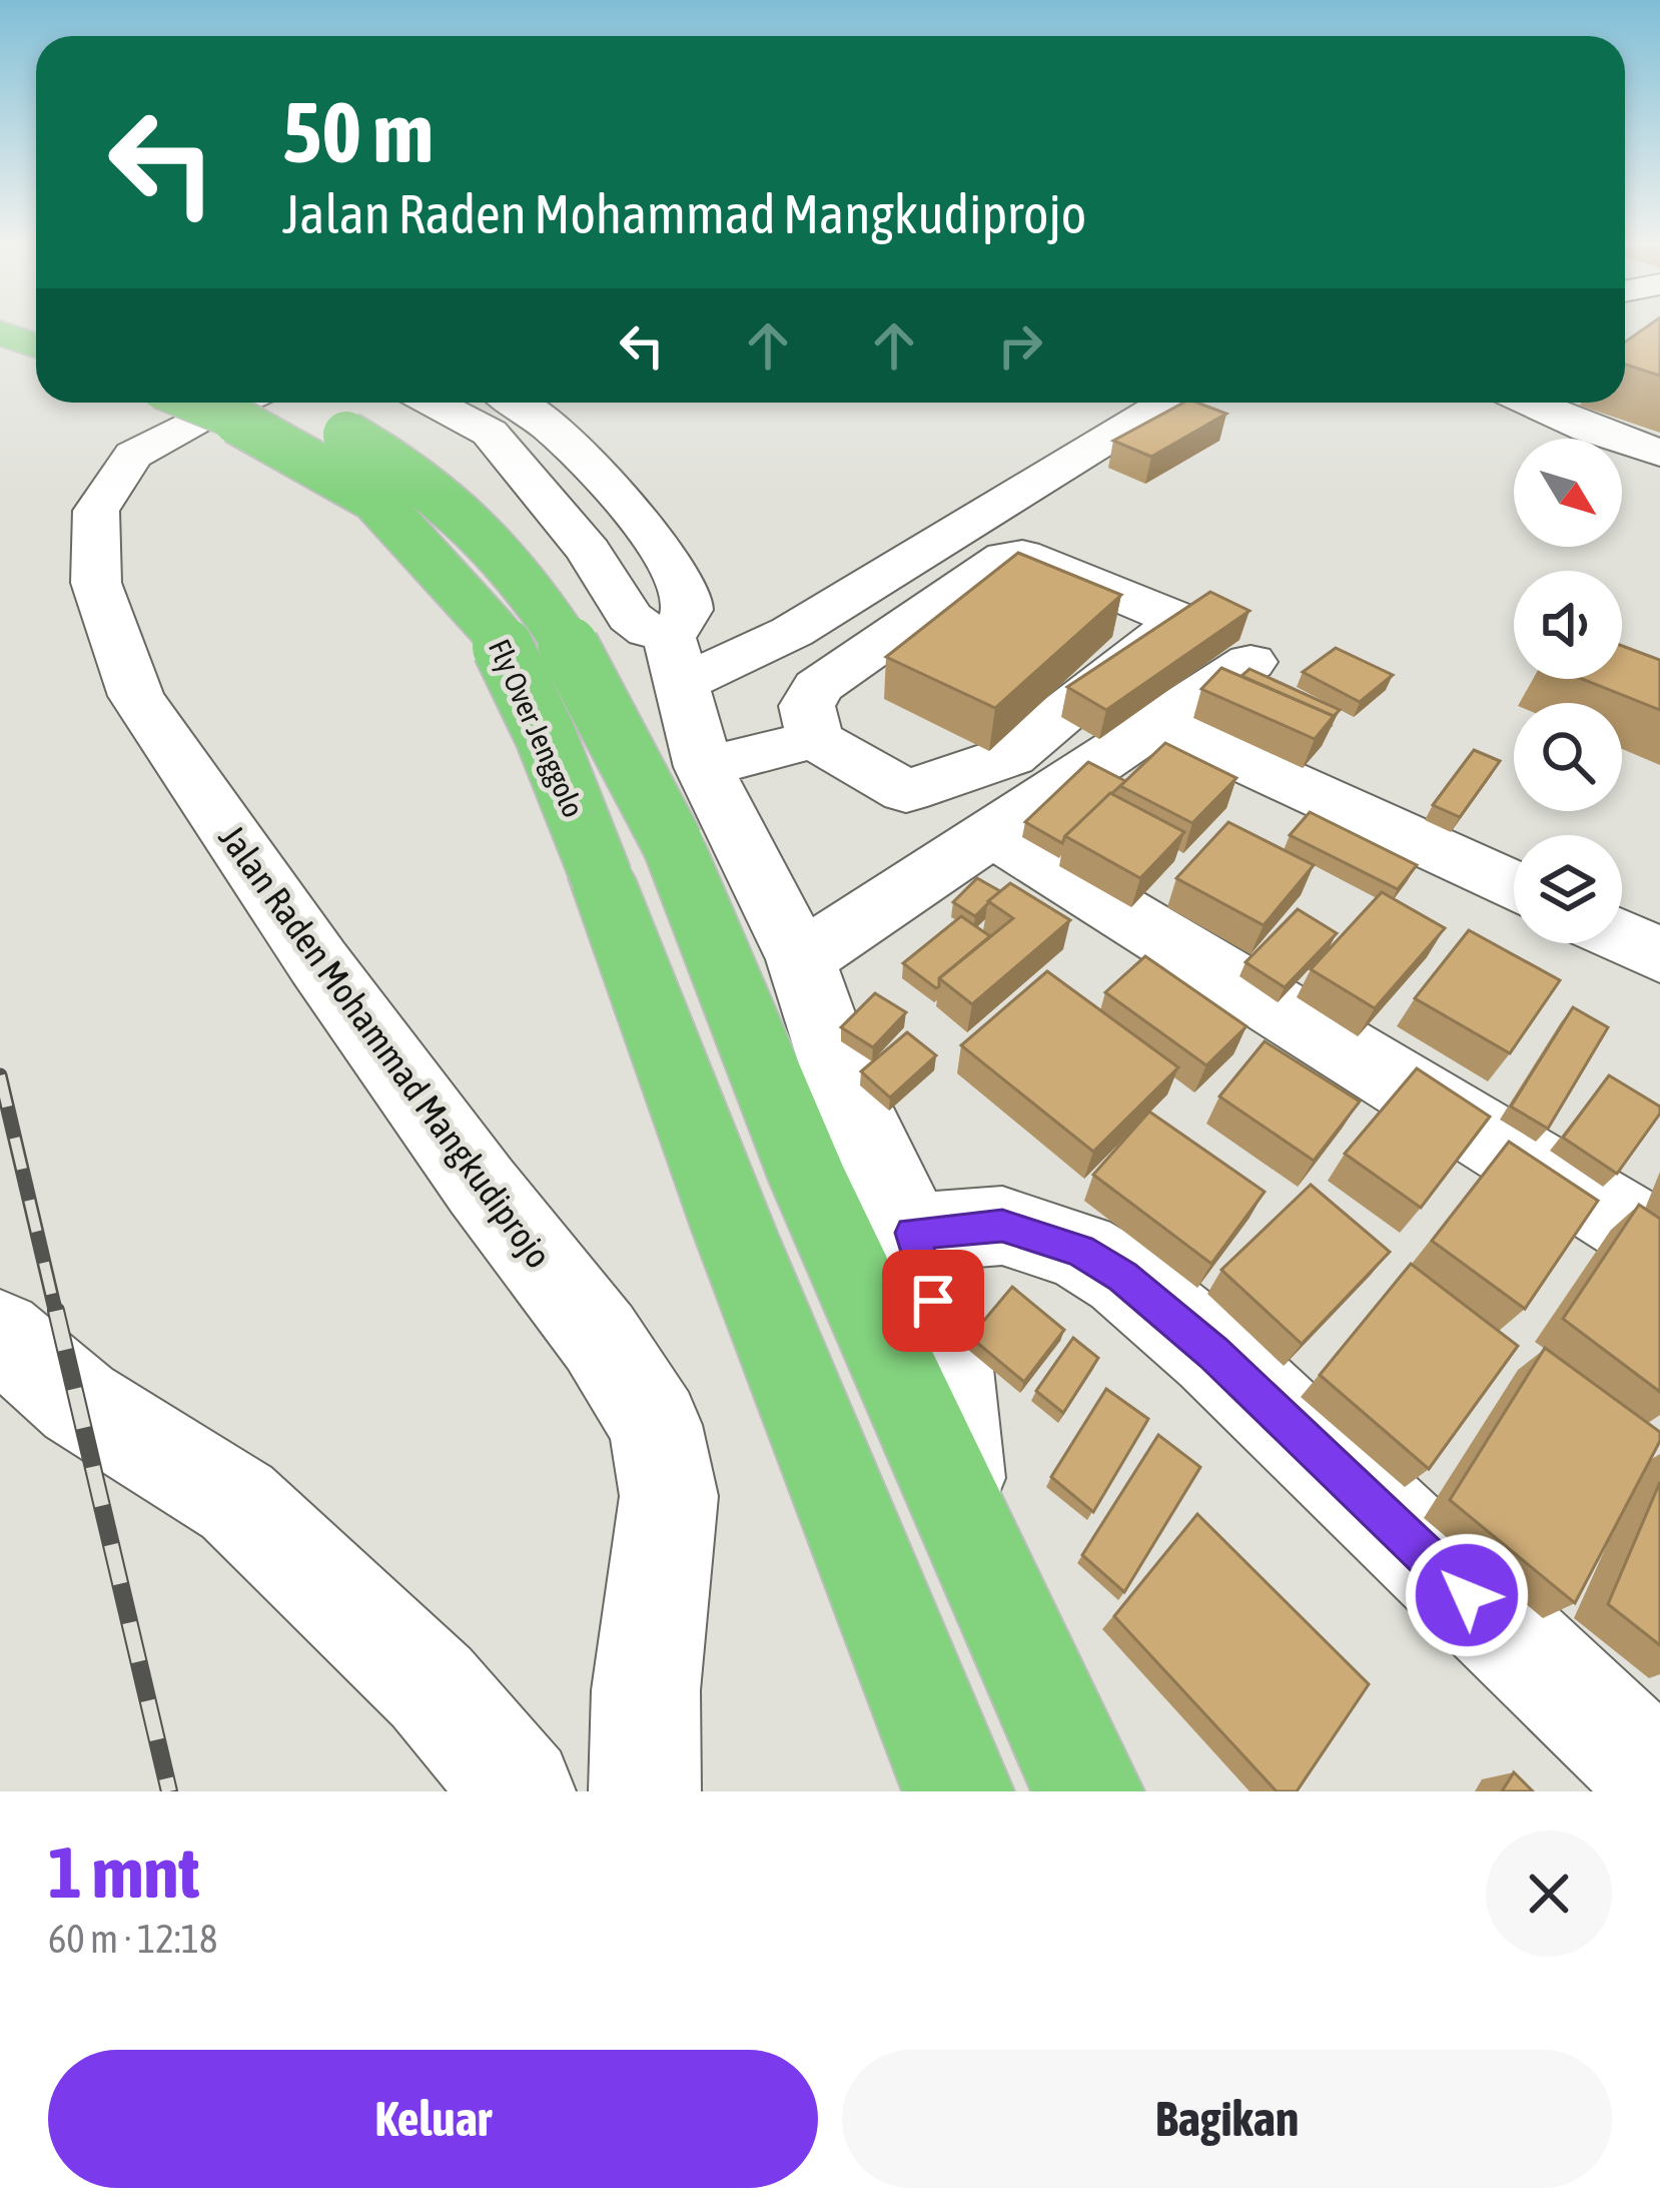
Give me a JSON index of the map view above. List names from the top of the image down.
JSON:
{
  "streets": {
    "highway": ["Fly Over Jenggolo"],
    "street": ["Jalan Raden Mohammad Mangkudiprojo"]
  },
  "north": "bottom right",
  "page": {
    "turn": ["50 m", "Jalan Raden Mohammad Mangkudiprojo"],
    "heading": ["1 mnt", "60 m · 12:18"],
    "buttons": ["Keluar", "Bagikan"]
  }
}
